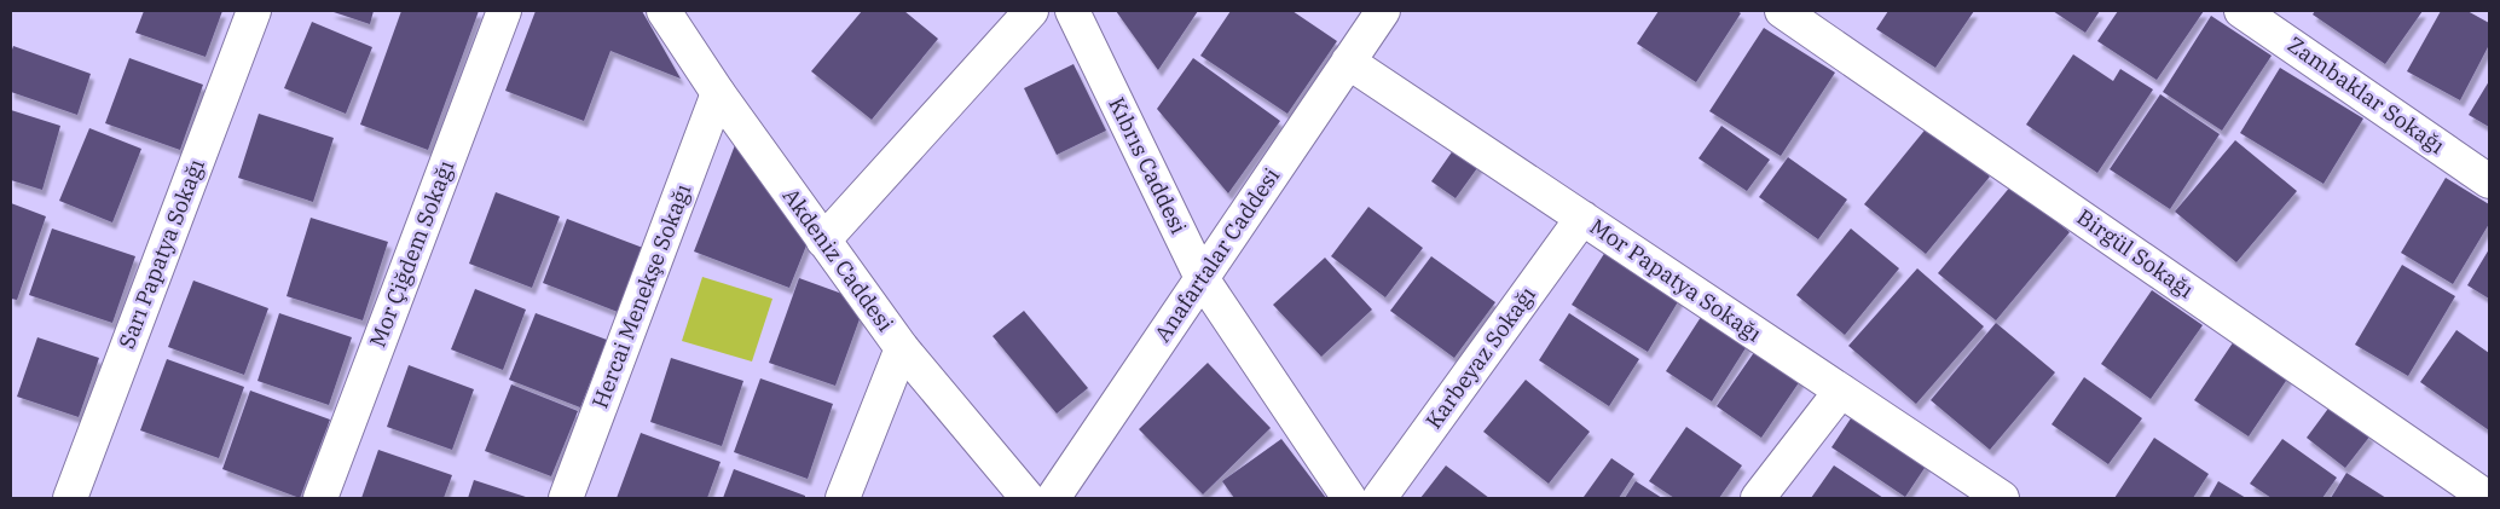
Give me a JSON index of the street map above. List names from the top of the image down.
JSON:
{
  "streets": {
    "street": [
      "Zambaklar Sokağı",
      "Kıbrıs Caddesi",
      "Sarı Papatya Sokağı",
      "Mor Çiğdem Sokağı",
      "Birgül Sokağı",
      "Anafartalar Caddesi",
      "Akdeniz Caddesi",
      "Mor Papatya Sokağı",
      "Hercai Menekşe Sokağı",
      "Karbeyaz Sokağı"
    ]
  },
  "crossings": [
    ["Kıbrıs Caddesi", "Anafartalar Caddesi"],
    ["Anafartalar Caddesi", "Mor Papatya Sokağı"],
    ["Akdeniz Caddesi", "Hercai Menekşe Sokağı"],
    ["Mor Papatya Sokağı", "Karbeyaz Sokağı"]
  ]
}
